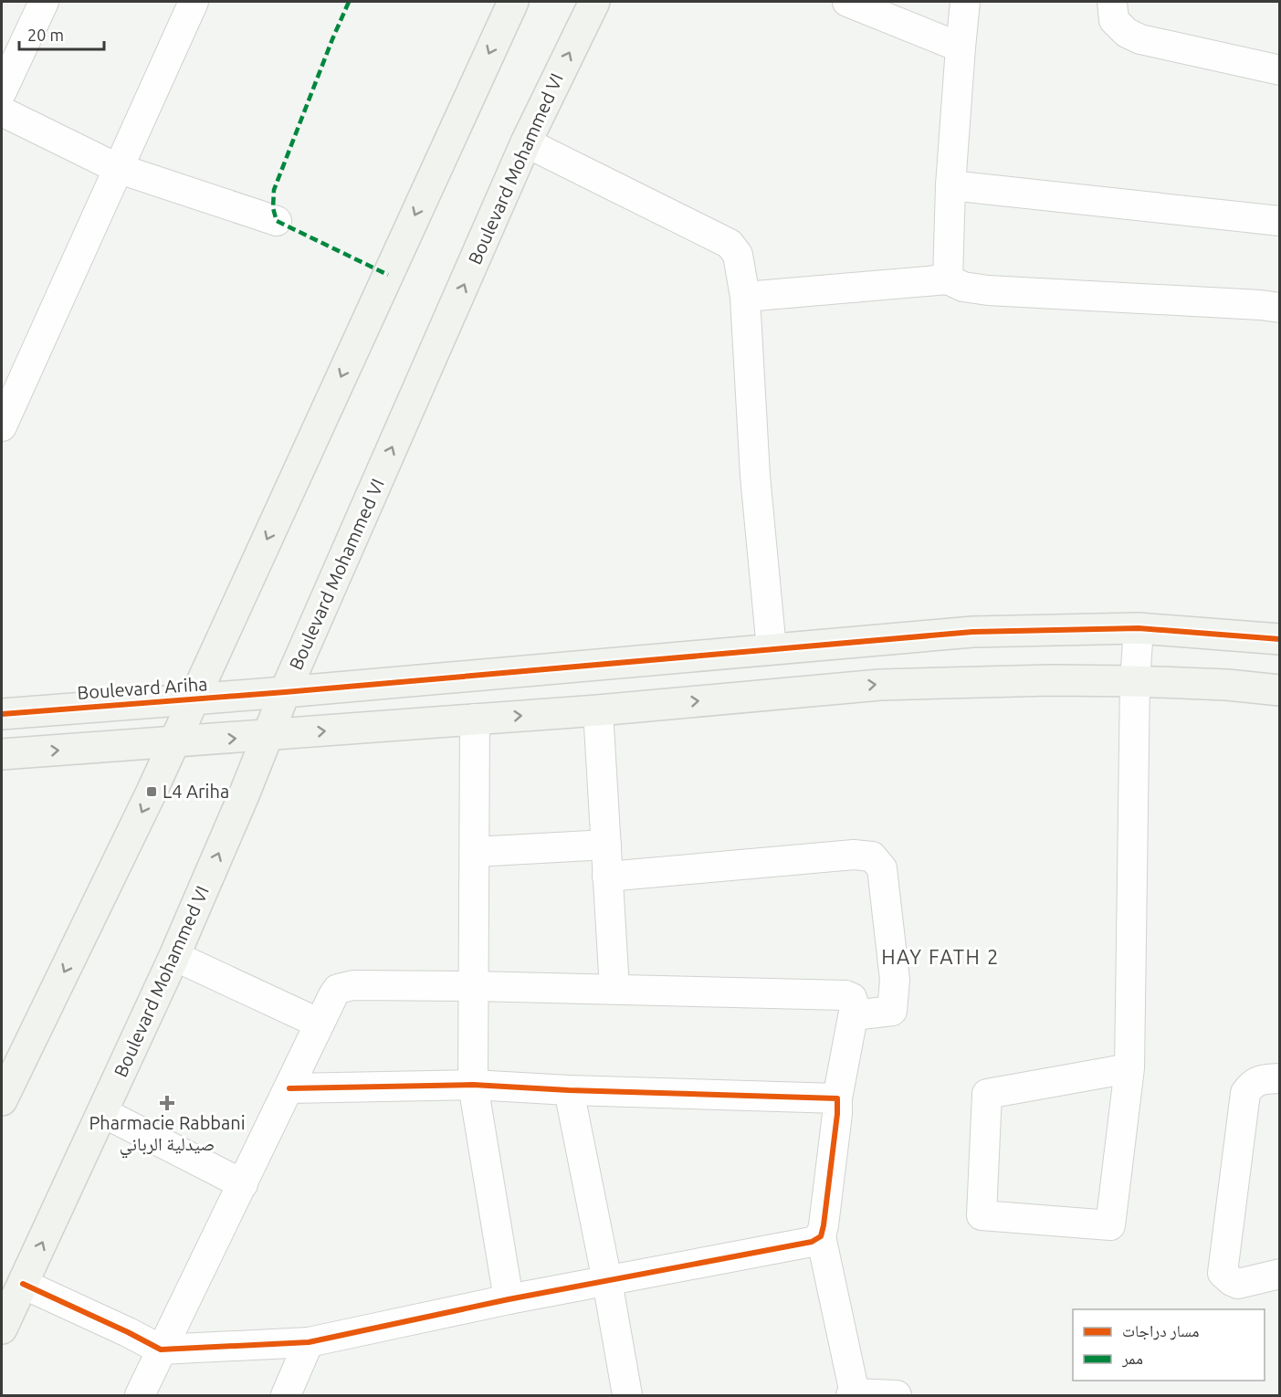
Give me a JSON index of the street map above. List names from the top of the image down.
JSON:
{
  "streets": {
    "street": ["Boulevard Mohammed VI", "Boulevard Ariha"]
  },
  "crossings": [
    ["Boulevard Mohammed VI", "Boulevard Ariha"]
  ],
  "districts": ["HAY FATH 2"],
  "places": {
    "transit": ["L4 Ariha"],
    "health": ["Pharmacie Rabbani صيدلية الرباني"]
  },
  "legend": ["مسار دراجات", "ممر"],
  "scale_bar": "20 m"
}
